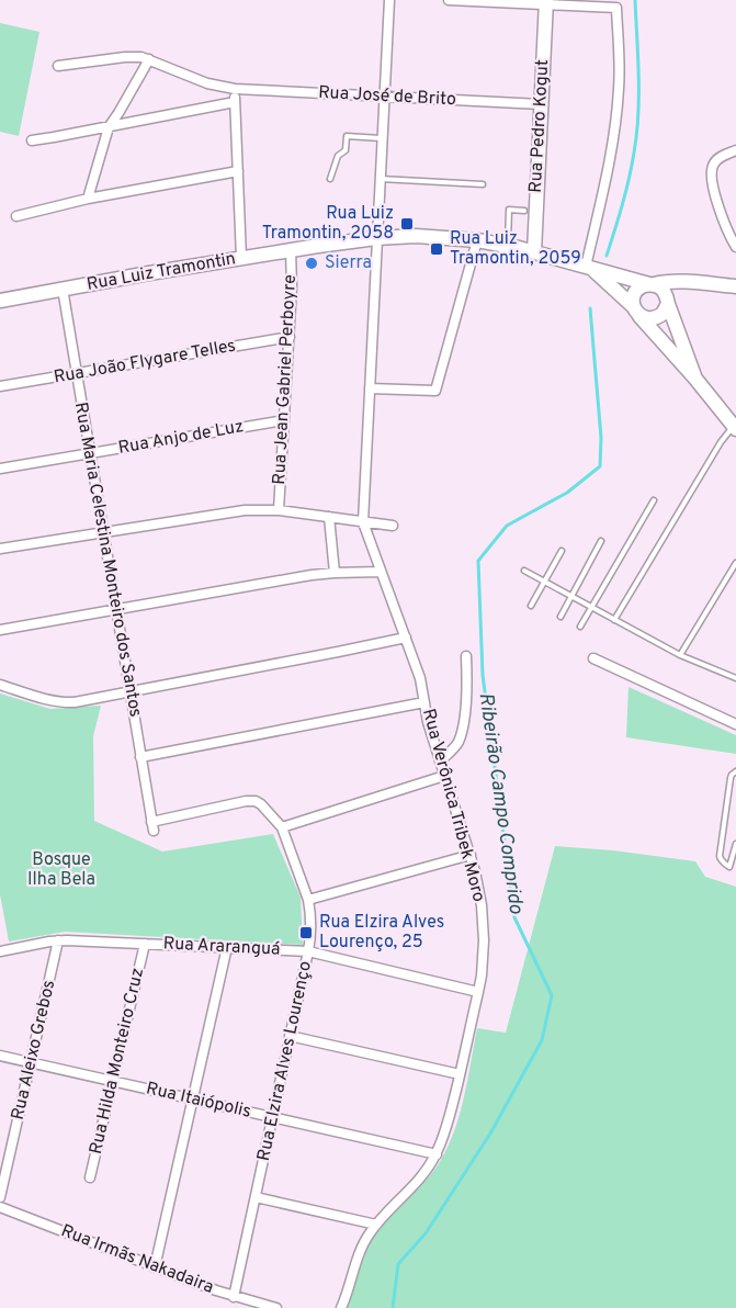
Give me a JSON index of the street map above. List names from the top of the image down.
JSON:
{
  "streets": {
    "main road": ["Rua Pedro Kogut", "Rua Luiz Tramontin"],
    "street": [
      "Rua José de Brito",
      "Rua João Flygare Telles",
      "Rua Jean Gabriel Perboyre",
      "Rua Anjo de Luz",
      "Rua Maria Celestina Monteiro dos Santos",
      "Rua Verônica Tribek Moro",
      "Rua Araranguá",
      "Rua Aleixo Grebos",
      "Rua Hilda Monteiro Cruz",
      "Rua Elzira Alves Lourenço",
      "Rua Itaiópolis",
      "Rua Irmãs Nakadaira"
    ]
  },
  "crossings": [
    ["Rua José de Brito", "Rua Pedro Kogut"],
    ["Rua José de Brito", "Rua Verônica Tribek Moro"],
    ["Rua Pedro Kogut", "Rua Luiz Tramontin"],
    ["Rua Luiz Tramontin", "Rua Jean Gabriel Perboyre"],
    ["Rua Luiz Tramontin", "Rua Maria Celestina Monteiro dos Santos"],
    ["Rua Luiz Tramontin", "Rua Verônica Tribek Moro"],
    ["Rua João Flygare Telles", "Rua Jean Gabriel Perboyre"],
    ["Rua João Flygare Telles", "Rua Maria Celestina Monteiro dos Santos"],
    ["Rua Jean Gabriel Perboyre", "Rua Anjo de Luz"],
    ["Rua Anjo de Luz", "Rua Maria Celestina Monteiro dos Santos"],
    ["Rua Maria Celestina Monteiro dos Santos", "Rua Elzira Alves Lourenço"],
    ["Rua Verônica Tribek Moro", "Rua Araranguá"],
    ["Rua Verônica Tribek Moro", "Rua Itaiópolis"],
    ["Rua Araranguá", "Rua Aleixo Grebos"],
    ["Rua Araranguá", "Rua Hilda Monteiro Cruz"],
    ["Rua Araranguá", "Rua Elzira Alves Lourenço"],
    ["Rua Aleixo Grebos", "Rua Itaiópolis"],
    ["Rua Hilda Monteiro Cruz", "Rua Itaiópolis"],
    ["Rua Elzira Alves Lourenço", "Rua Itaiópolis"],
    ["Rua Elzira Alves Lourenço", "Rua Irmãs Nakadaira"]
  ],
  "water": ["Ribeirão Campo Comprido"],
  "parks": ["Bosque Ilha Bela"],
  "places": {
    "transit": ["Rua Luiz Tramontin, 2058", "Rua Luiz Tramontin, 2059", "Rua Elzira Alves Lourenço, 25"],
    "other": ["Sierra"]
  }
}
